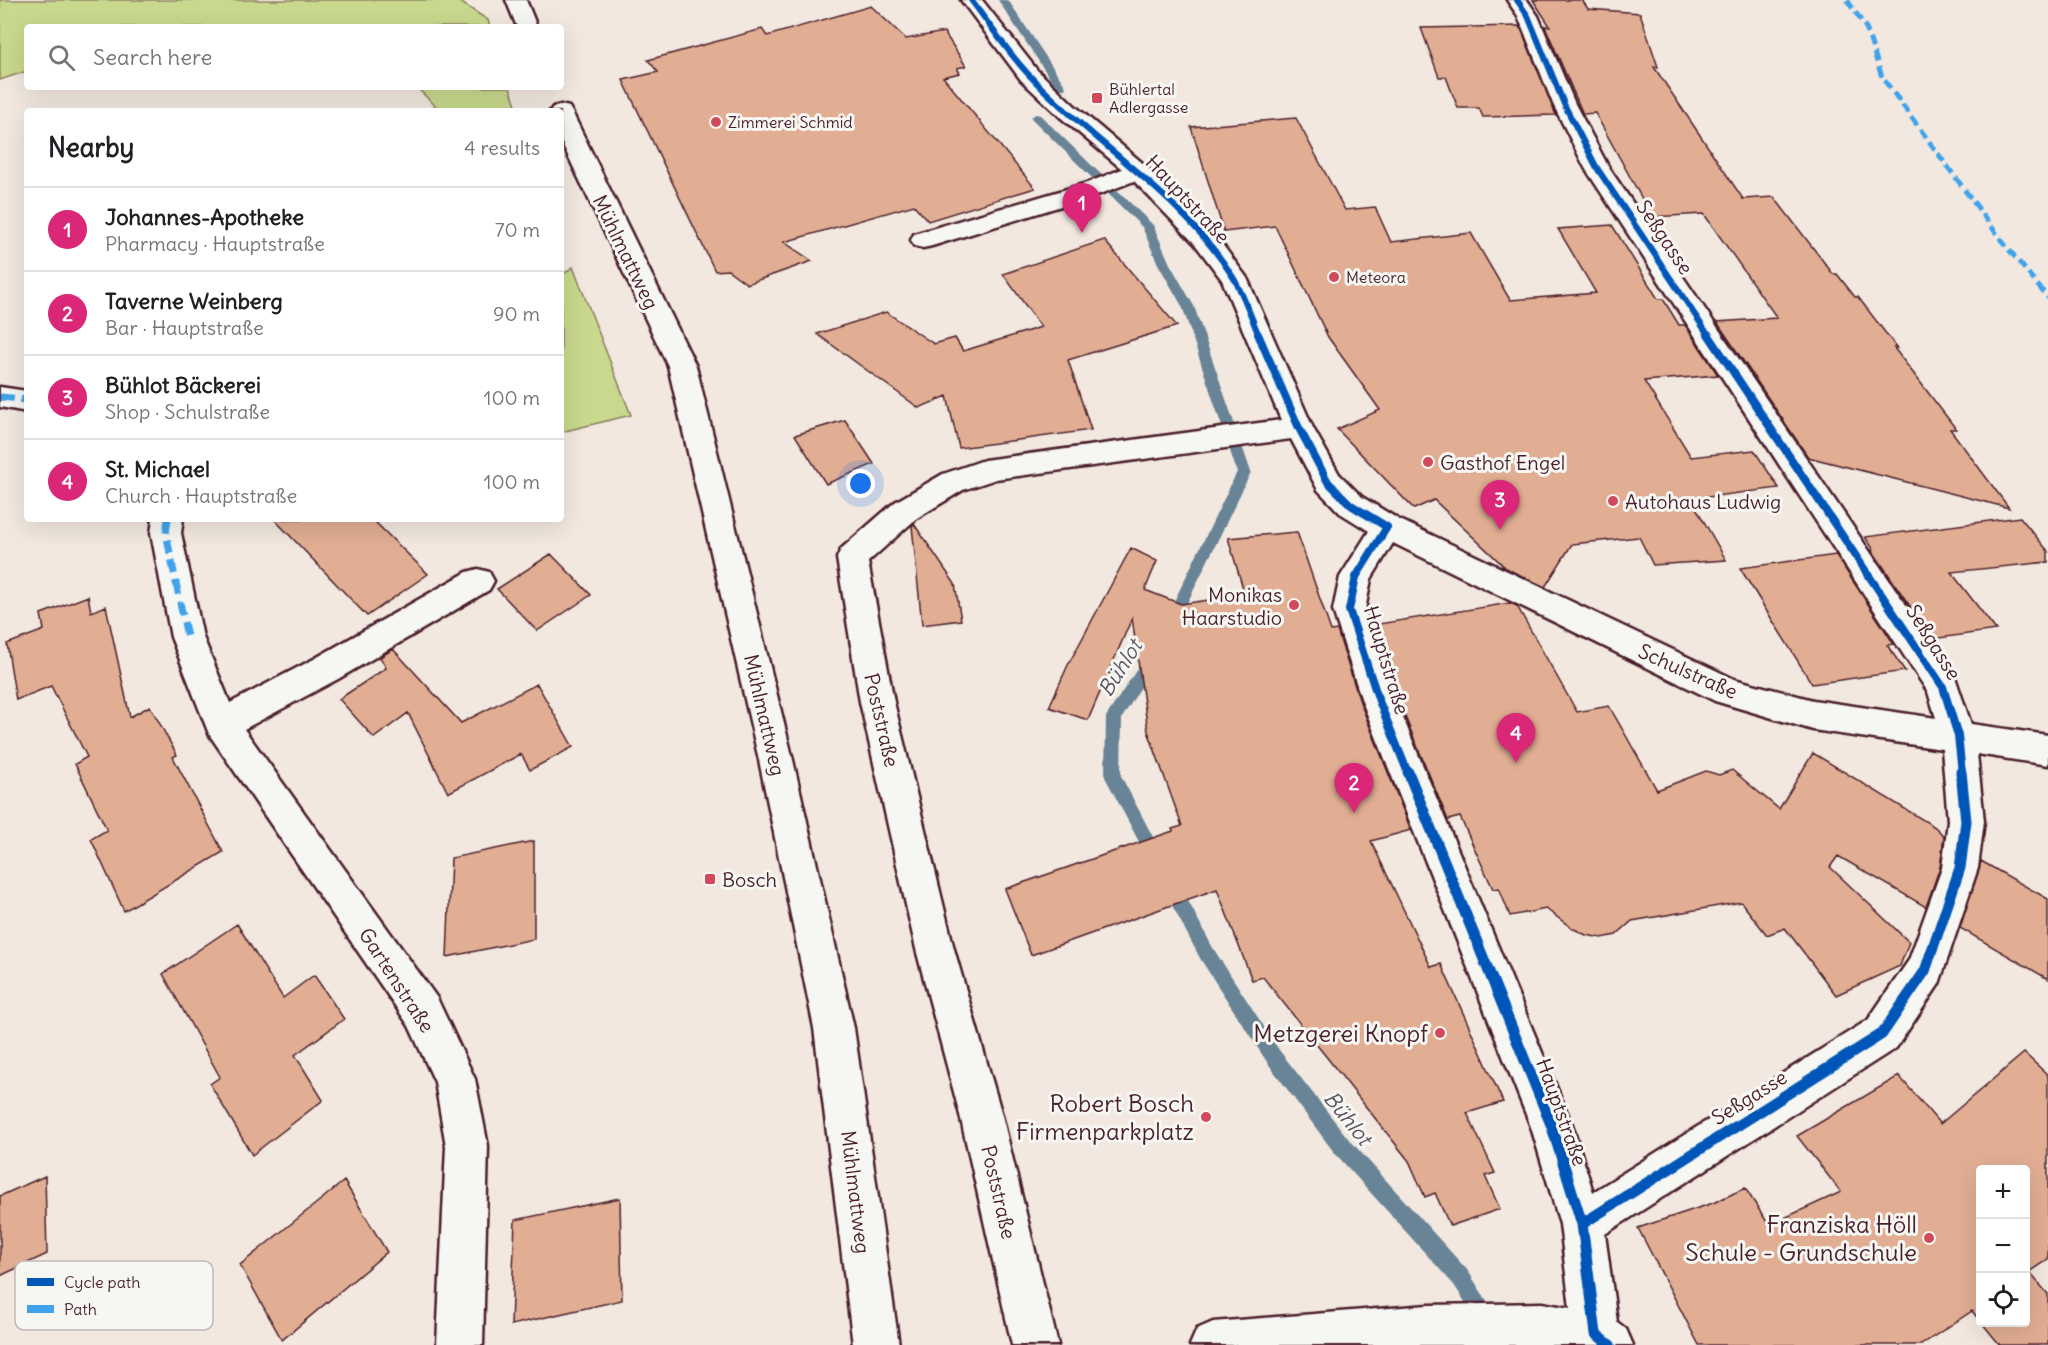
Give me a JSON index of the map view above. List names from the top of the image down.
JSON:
{
  "streets": {
    "street": [
      "Hauptstraße",
      "Seßgasse",
      "Mühlmattweg",
      "Schulstraße",
      "Poststraße",
      "Gartenstraße"
    ]
  },
  "crossings": [
    ["Hauptstraße", "Seßgasse"],
    ["Hauptstraße", "Schulstraße"],
    ["Hauptstraße", "Poststraße"],
    ["Seßgasse", "Schulstraße"]
  ],
  "water": ["Bühlot"],
  "places": {
    "transit": ["Bühlertal Adlergasse", "Bosch"],
    "other": [
      "Zimmerei Schmid",
      "Meteora",
      "Gasthof Engel",
      "Autohaus Ludwig",
      "Monikas Haarstudio",
      "Metzgerei Knopf",
      "Robert Bosch Firmenparkplatz",
      "Franziska Höll Schule - Grundschule"
    ]
  },
  "legend": ["Cycle path", "Path"],
  "page": {
    "search": "Search here",
    "heading": ["Nearby", "4 results"],
    "pins": [
      "1",
      "3",
      "4",
      "2"
    ],
    "list": [
      {
        "mark": "1",
        "name": "Johannes-Apotheke",
        "note": "Pharmacy · Hauptstraße",
        "value": "70 m"
      },
      {
        "mark": "2",
        "name": "Taverne Weinberg",
        "note": "Bar · Hauptstraße",
        "value": "90 m"
      },
      {
        "mark": "3",
        "name": "Bühlot Bäckerei",
        "note": "Shop · Schulstraße",
        "value": "100 m"
      },
      {
        "mark": "4",
        "name": "St. Michael",
        "note": "Church · Hauptstraße",
        "value": "100 m"
      }
    ],
    "map_buttons": ["+", "−"]
  }
}
